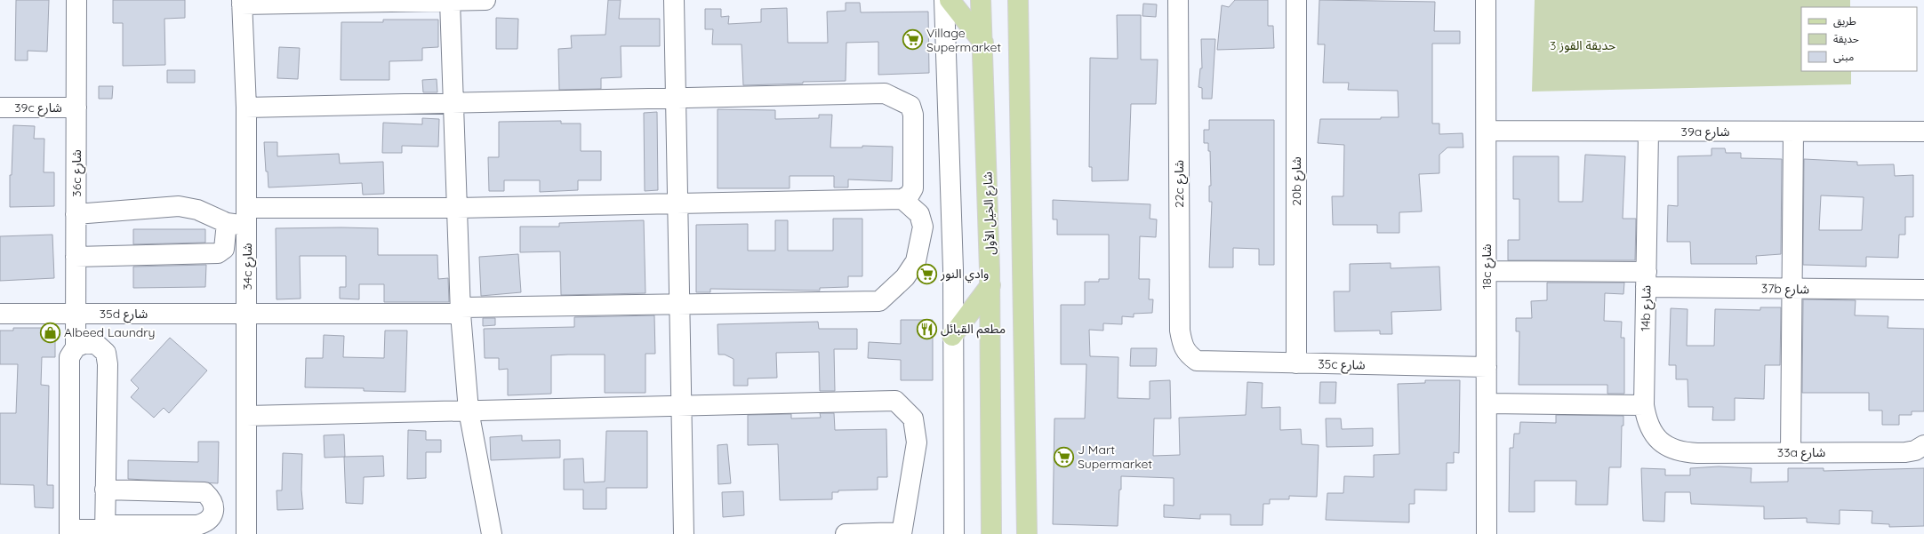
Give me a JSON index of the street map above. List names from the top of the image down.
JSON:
{
  "streets": {
    "main road": ["شارع الخيل الأول"],
    "street": [
      "39c شارع",
      "39a شارع",
      "36c شارع",
      "20b شارع",
      "22c شارع",
      "34c شارع",
      "18c شارع",
      "37b شارع",
      "14b شارع",
      "35d شارع",
      "35c شارع",
      "33a شارع"
    ]
  },
  "crossings": [
    ["39c شارع", "36c شارع"],
    ["39a شارع", "18c شارع"],
    ["39a شارع", "14b شارع"],
    ["36c شارع", "35d شارع"],
    ["20b شارع", "35c شارع"],
    ["22c شارع", "35c شارع"],
    ["34c شارع", "35d شارع"],
    ["18c شارع", "37b شارع"],
    ["18c شارع", "35c شارع"],
    ["37b شارع", "14b شارع"],
    ["14b شارع", "33a شارع"]
  ],
  "parks": ["حديقة القوز 3"],
  "places": {
    "supermarket": ["Village Supermarket", "وادي النور", "J Mart Supermarket"],
    "restaurant": ["مطعم القبائل"],
    "shop": ["Albeed Laundry"]
  },
  "legend": ["طريق", "حديقة", "مبنى"]
}
